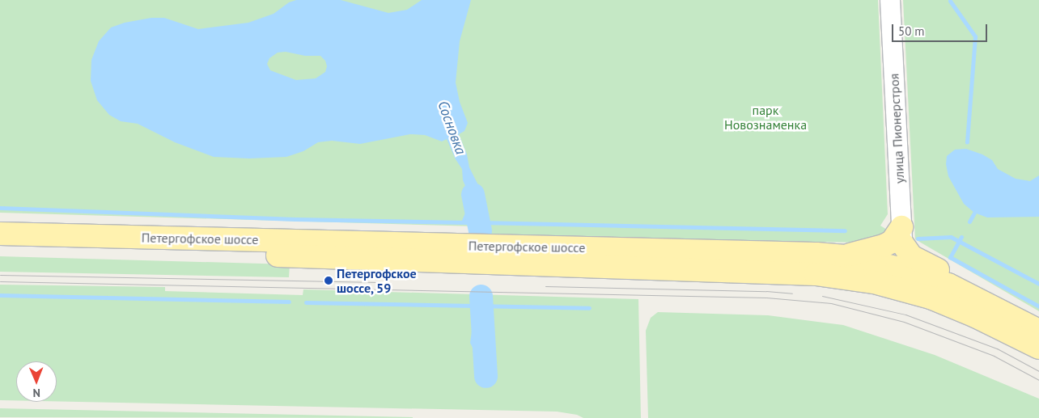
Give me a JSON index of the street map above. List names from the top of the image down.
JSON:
{
  "streets": {
    "main road": ["Петергофское шоссе"],
    "street": ["улица Пионерстроя"]
  },
  "crossings": [
    ["улица Пионерстроя", "Петергофское шоссе"]
  ],
  "water": ["Сосновка"],
  "parks": ["парк Новознаменка"],
  "places": ["Петергофское шоссе, 59"],
  "scale_bar": "50 m",
  "north": "bottom"
}
